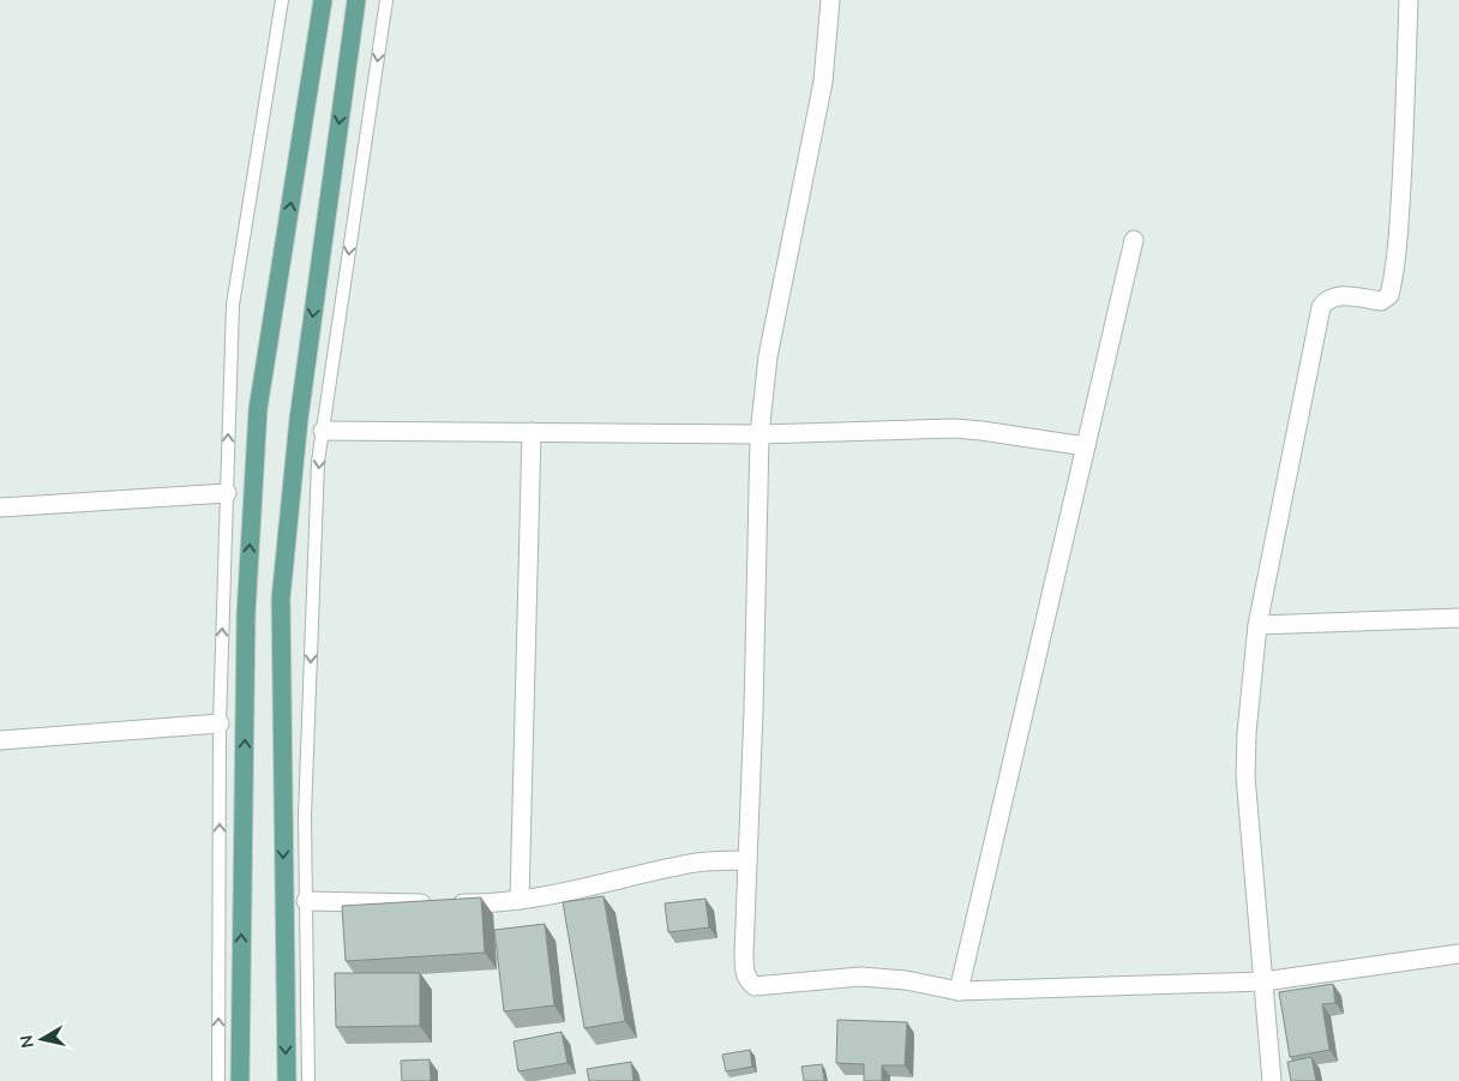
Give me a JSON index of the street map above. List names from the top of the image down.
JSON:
{
  "north": "left"
}
